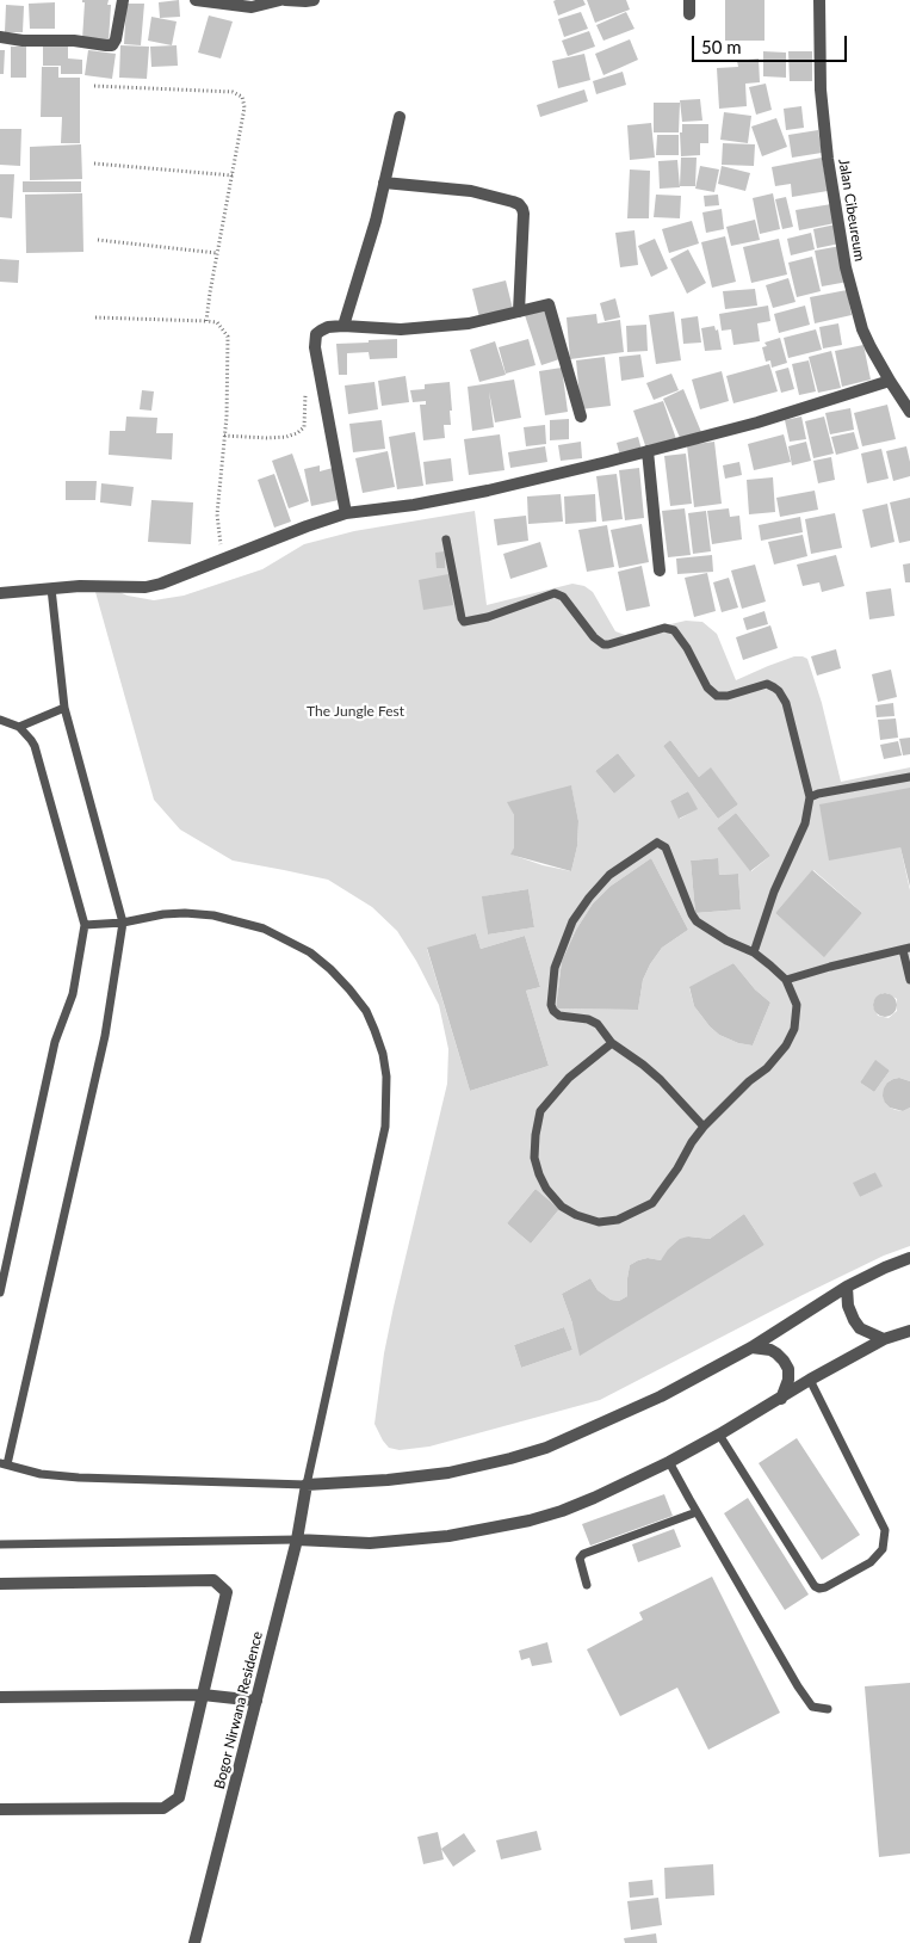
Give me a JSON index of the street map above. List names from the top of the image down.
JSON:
{
  "streets": {
    "street": ["Jalan Cibeureum", "Bogor Nirwana Residence"]
  },
  "parks": ["The Jungle Fest"],
  "scale_bar": "50 m"
}
